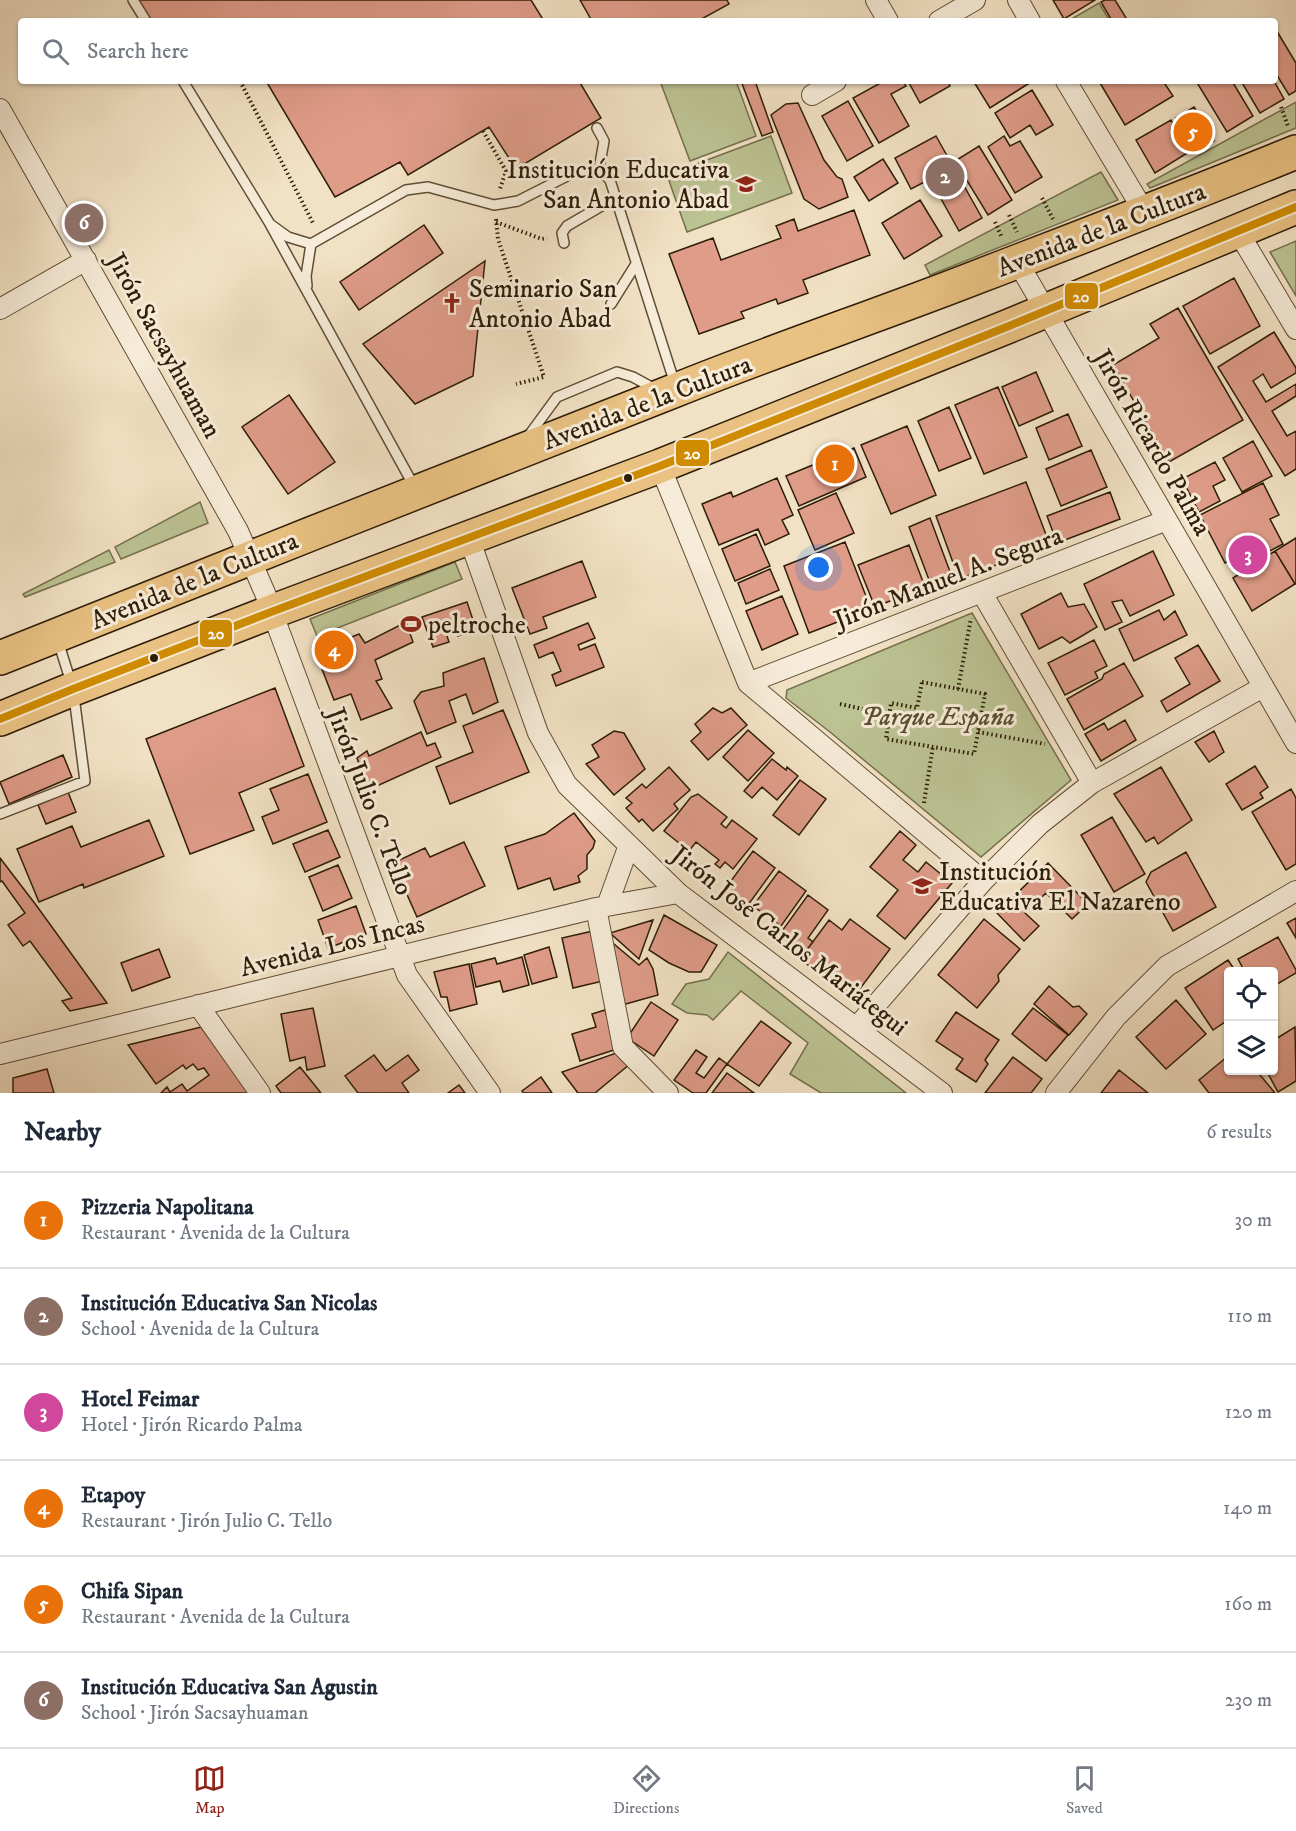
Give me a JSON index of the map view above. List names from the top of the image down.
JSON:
{
  "streets": {
    "highway": ["Avenida de la Cultura"],
    "street": [
      "Jirón Sacsayhuaman",
      "Jirón Ricardo Palma",
      "Jirón Manuel A. Segura",
      "Jirón Julio C. Tello",
      "Jirón José Carlos Mariátegui",
      "Avenida Los Incas"
    ]
  },
  "crossings": [
    ["Avenida de la Cultura", "Jirón Sacsayhuaman"],
    ["Avenida de la Cultura", "Jirón Ricardo Palma"],
    ["Avenida de la Cultura", "Jirón Julio C. Tello"],
    ["Avenida de la Cultura", "Jirón José Carlos Mariátegui"],
    ["Jirón Sacsayhuaman", "Jirón Julio C. Tello"],
    ["Jirón Ricardo Palma", "Jirón Manuel A. Segura"],
    ["Jirón Julio C. Tello", "Avenida Los Incas"],
    ["Jirón José Carlos Mariátegui", "Avenida Los Incas"]
  ],
  "parks": ["Parque España"],
  "places": {
    "school or university": ["Institución Educativa San Antonio Abad", "Institución Educativa El Nazareno"],
    "church": ["Seminario San Antonio Abad"],
    "sports": ["peltroche"]
  },
  "lines": ["transit line 20"],
  "page": {
    "search": "Search here",
    "pins": [
      "5",
      "2",
      "6",
      "1",
      "3",
      "4"
    ],
    "heading": ["Nearby", "6 results"],
    "list": [
      {
        "mark": "1",
        "name": "Pizzeria Napolitana",
        "note": "Restaurant · Avenida de la Cultura",
        "value": "30 m"
      },
      {
        "mark": "2",
        "name": "Institución Educativa San Nicolas",
        "note": "School · Avenida de la Cultura",
        "value": "110 m"
      },
      {
        "mark": "3",
        "name": "Hotel Feimar",
        "note": "Hotel · Jirón Ricardo Palma",
        "value": "120 m"
      },
      {
        "mark": "4",
        "name": "Etapoy",
        "note": "Restaurant · Jirón Julio C. Tello",
        "value": "140 m"
      },
      {
        "mark": "5",
        "name": "Chifa Sipan",
        "note": "Restaurant · Avenida de la Cultura",
        "value": "160 m"
      },
      {
        "mark": "6",
        "name": "Institución Educativa San Agustin",
        "note": "School · Jirón Sacsayhuaman",
        "value": "230 m"
      }
    ],
    "nav": ["Map", "Directions", "Saved"]
  }
}
